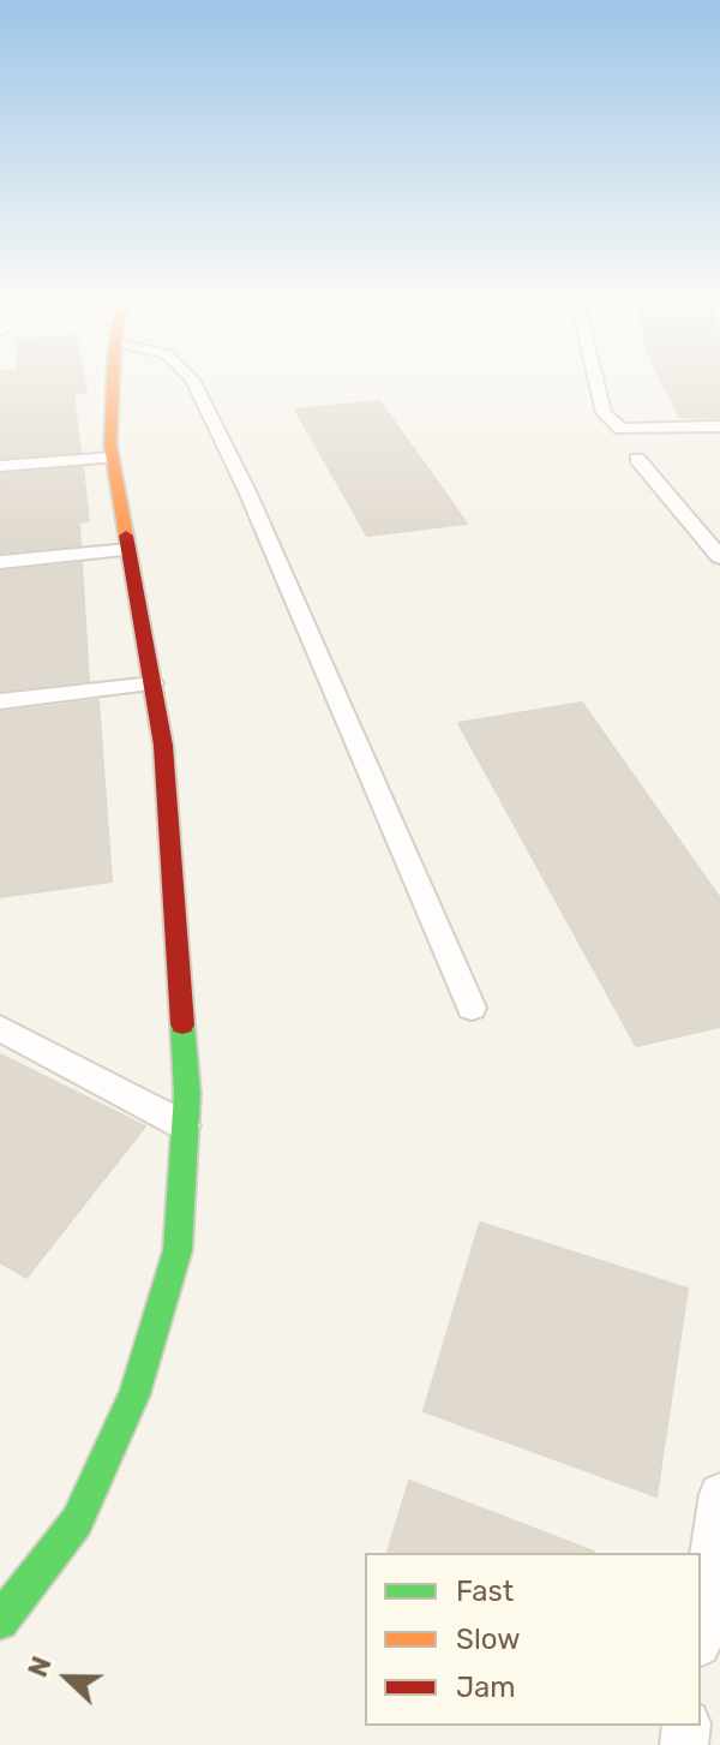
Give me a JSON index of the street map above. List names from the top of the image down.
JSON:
{
  "legend": ["Fast", "Slow", "Jam"],
  "north": "left"
}
